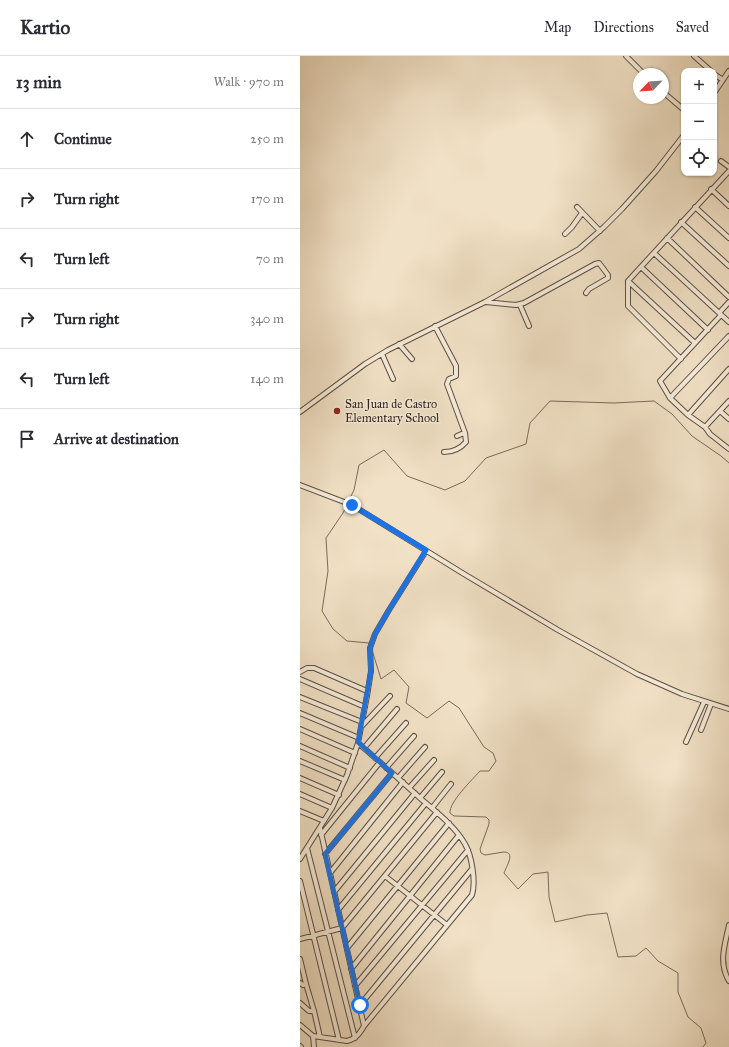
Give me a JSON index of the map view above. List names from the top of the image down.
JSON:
{
  "places": ["San Juan de Castro Elementary School"],
  "north": "bottom left",
  "page": {
    "header": "Kartio",
    "nav": ["Map", "Directions", "Saved"],
    "heading": ["13 min", "Walk · 970 m"],
    "map_buttons": ["+", "−"],
    "list": [
      ["Continue", "250 m"],
      ["Turn right", "170 m"],
      ["Turn left", "70 m"],
      ["Turn right", "340 m"],
      ["Turn left", "140 m"],
      "Arrive at destination"
    ]
  }
}
